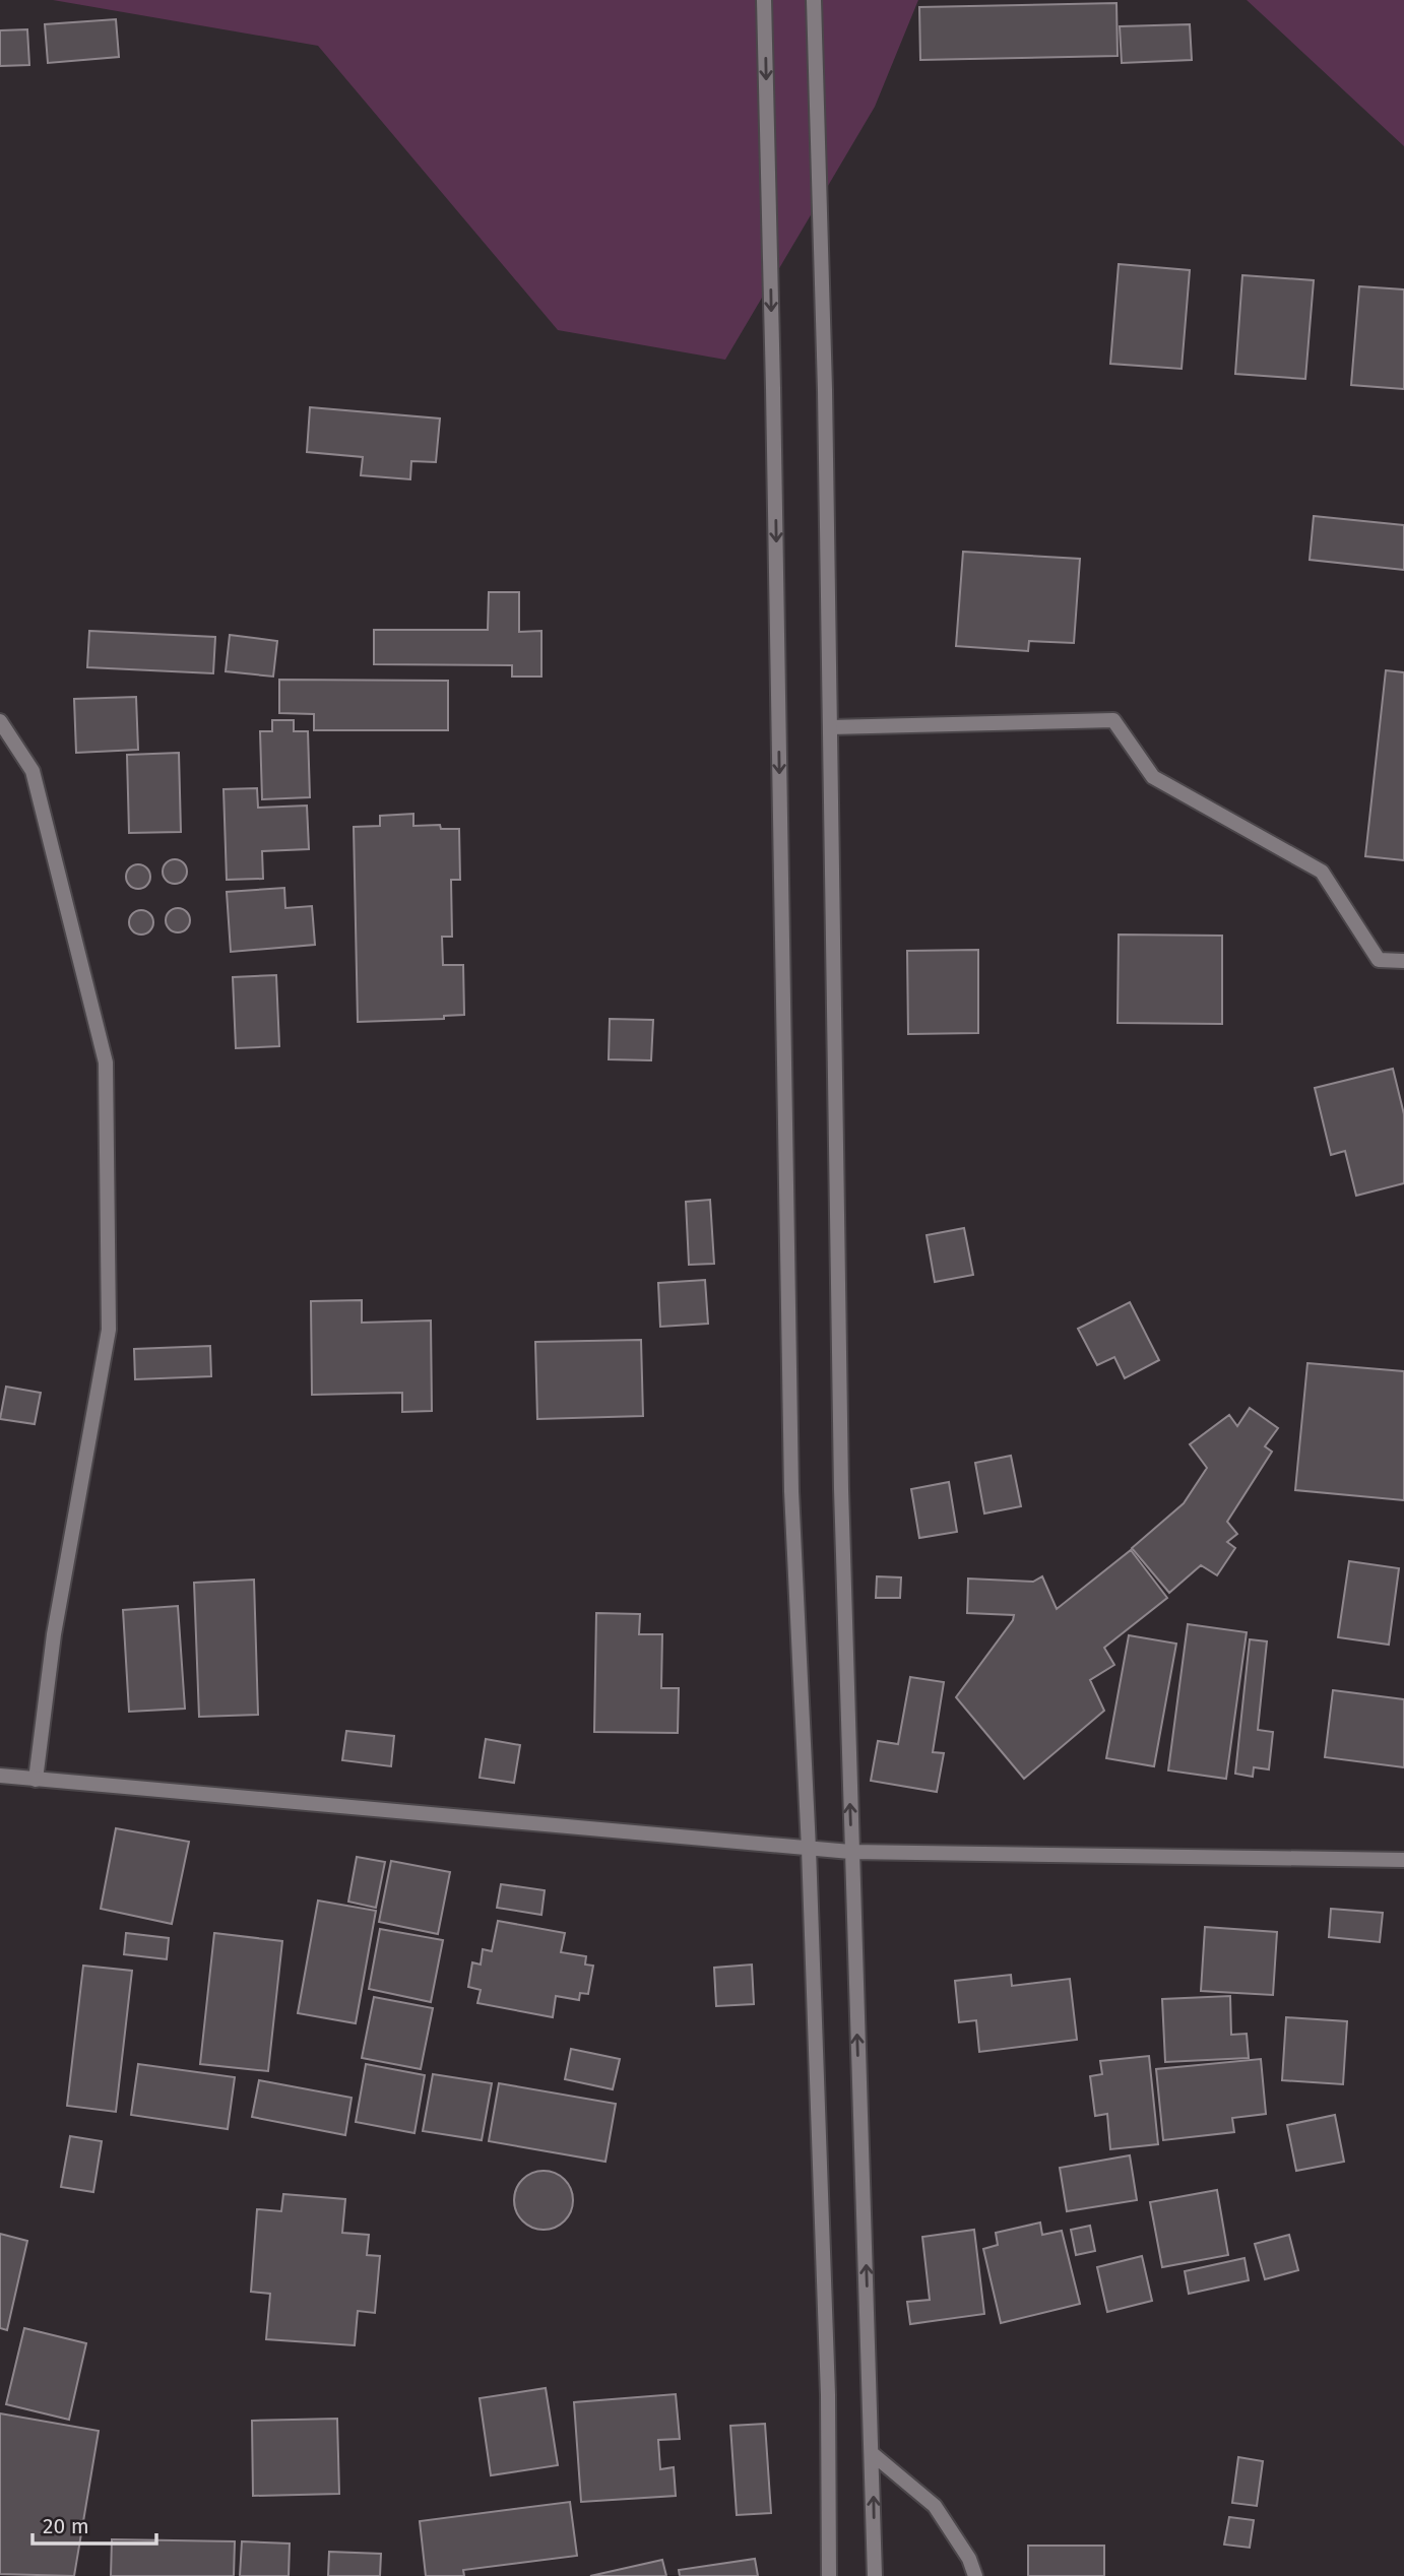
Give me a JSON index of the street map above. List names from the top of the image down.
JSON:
{
  "scale_bar": "20 m"
}
